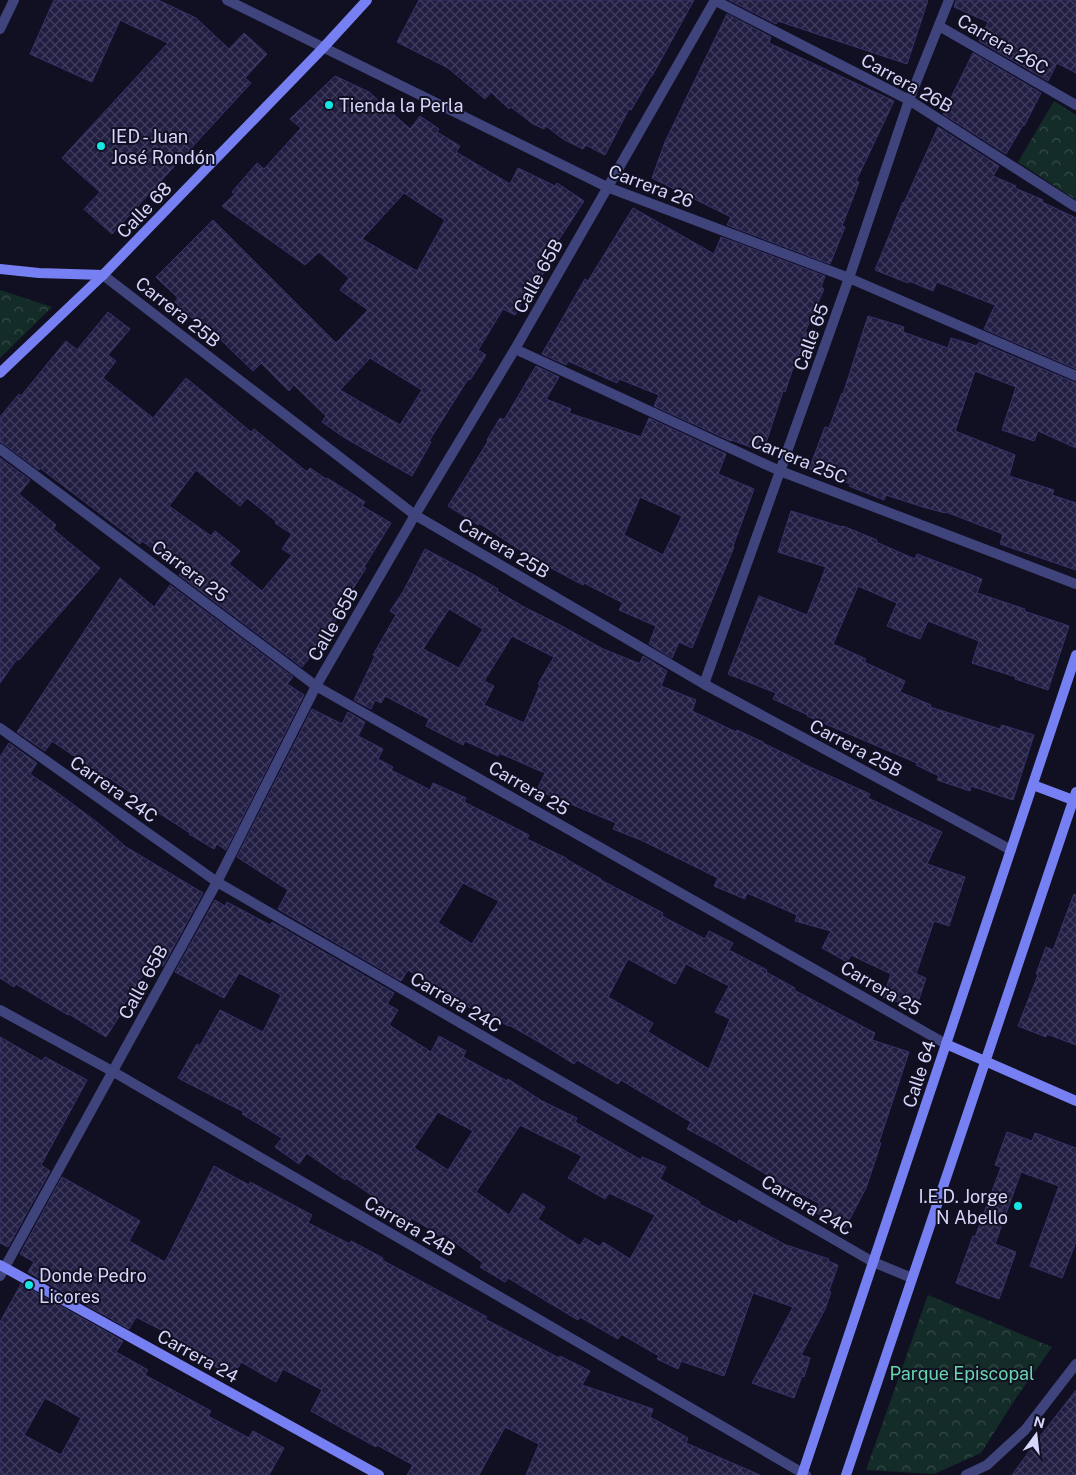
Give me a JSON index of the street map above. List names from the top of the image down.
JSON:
{
  "streets": {
    "street": [
      "Carrera 26C",
      "Carrera 26B",
      "Carrera 26",
      "Calle 68",
      "Calle 65B",
      "Carrera 25B",
      "Calle 65",
      "Carrera 25C",
      "Carrera 25",
      "Carrera 24C",
      "Calle 64",
      "Carrera 24B",
      "Carrera 24"
    ]
  },
  "crossings": [
    ["Carrera 26C", "Calle 65"],
    ["Carrera 26B", "Calle 65B"],
    ["Carrera 26B", "Calle 65"],
    ["Carrera 26", "Calle 68"],
    ["Carrera 26", "Calle 65B"],
    ["Carrera 26", "Calle 65"],
    ["Calle 68", "Carrera 25B"],
    ["Calle 65B", "Carrera 25B"],
    ["Calle 65B", "Carrera 25C"],
    ["Calle 65B", "Carrera 25"],
    ["Calle 65B", "Carrera 24C"],
    ["Calle 65B", "Carrera 24B"],
    ["Calle 65B", "Carrera 24"],
    ["Carrera 25B", "Calle 65"],
    ["Carrera 25B", "Calle 64"],
    ["Calle 65", "Carrera 25C"],
    ["Carrera 25", "Calle 64"],
    ["Carrera 24C", "Calle 64"],
    ["Calle 64", "Carrera 24B"]
  ],
  "parks": ["Parque Episcopal"],
  "places": [
    "Tienda la Perla",
    "IED - Juan José Rondón",
    "I.E.D. Jorge N Abello",
    "Donde Pedro Licores"
  ],
  "north": "top"
}
